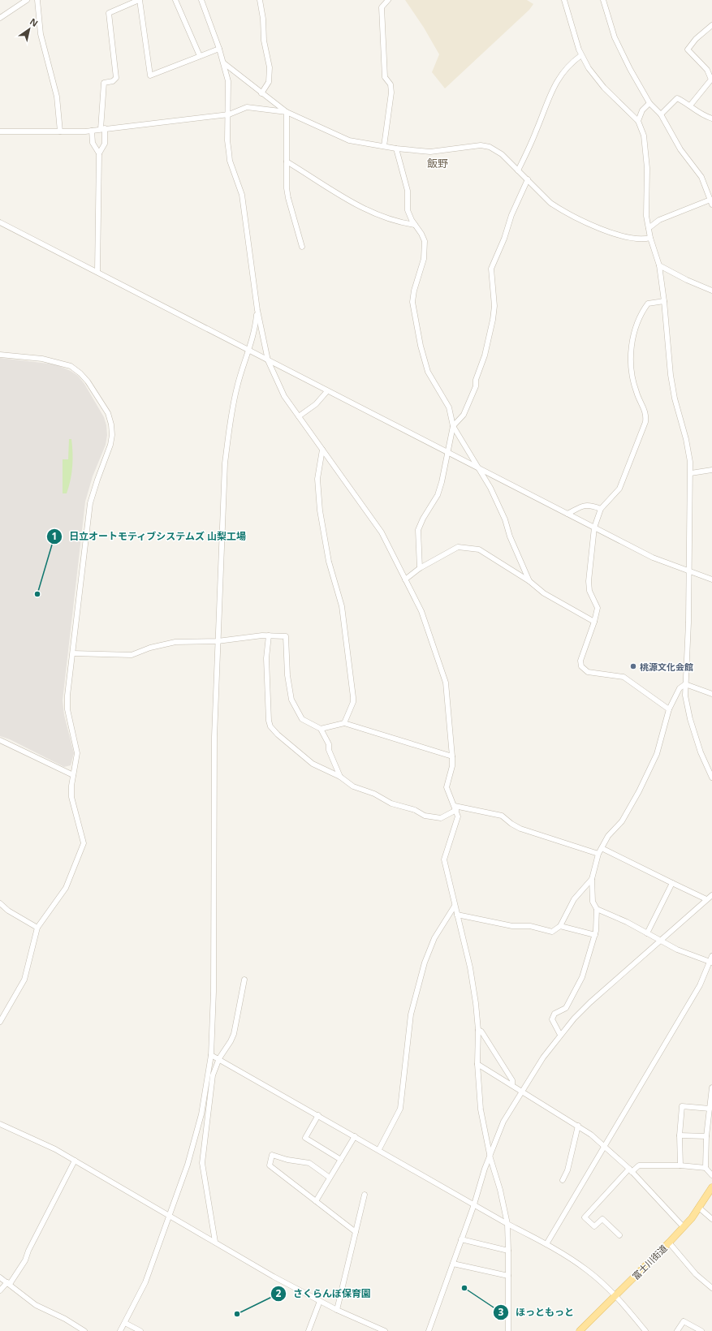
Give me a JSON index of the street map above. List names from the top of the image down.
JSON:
{
  "streets": {
    "main road": ["富士川街道"]
  },
  "districts": ["飯野"],
  "places": [
    "日立オートモティブシステムズ 山梨工場",
    "桃源文化会館",
    "ほっともっと",
    "さくらんぼ保育園"
  ],
  "north": "top right"
}
